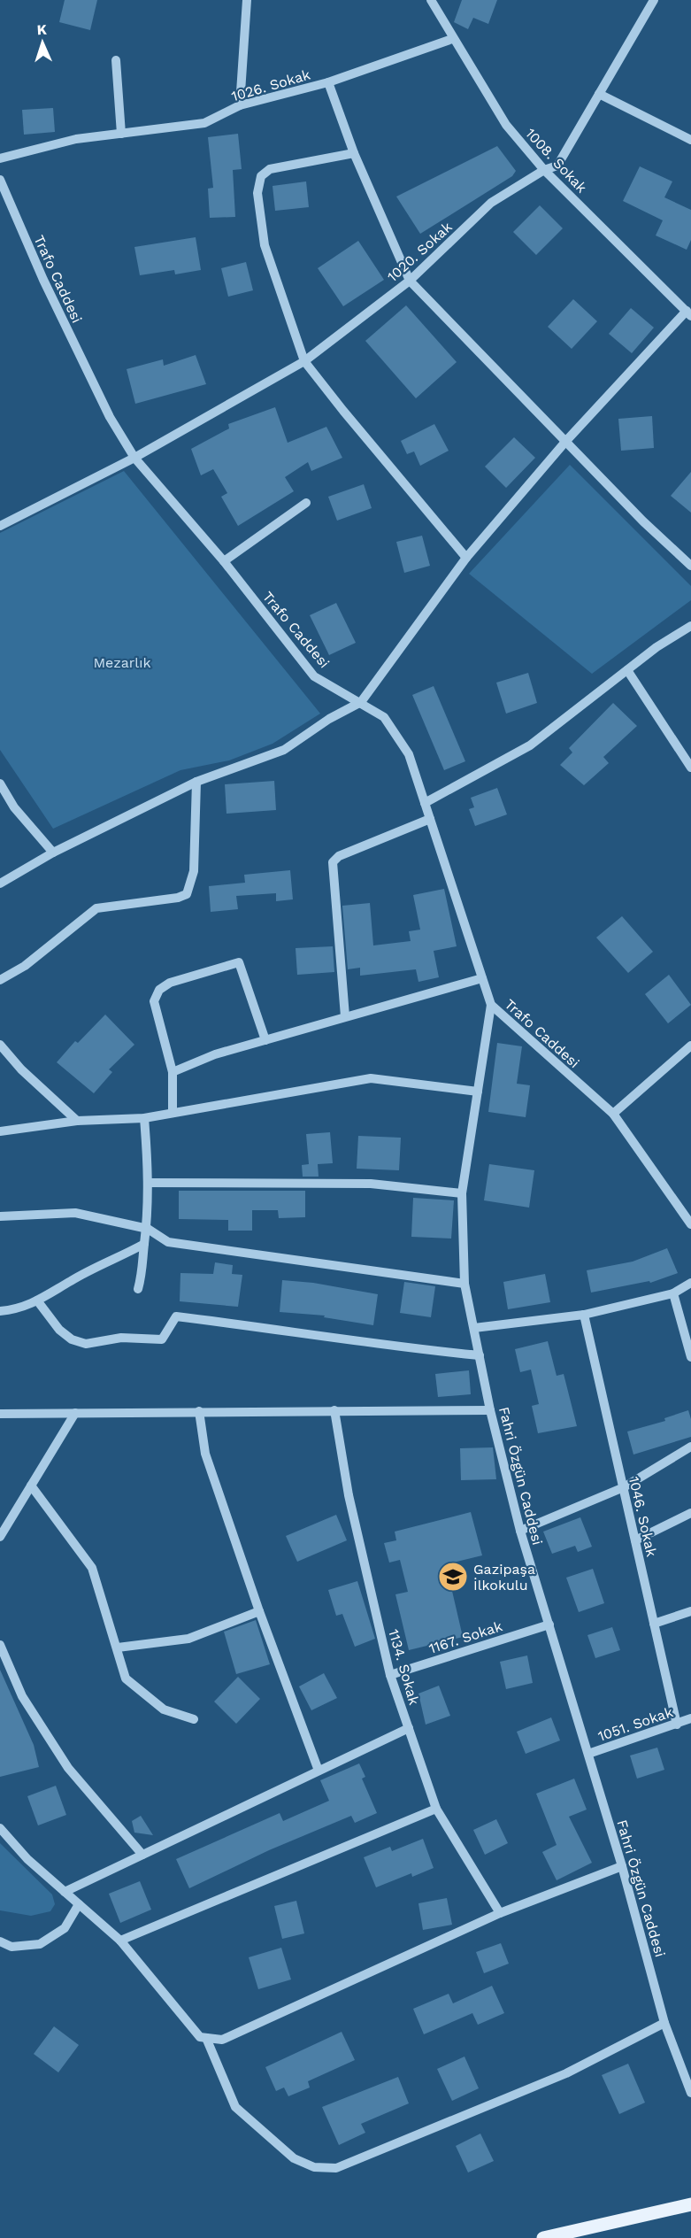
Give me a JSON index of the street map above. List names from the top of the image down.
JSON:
{
  "streets": {
    "street": [
      "1026. Sokak",
      "1008. Sokak",
      "1020. Sokak",
      "Trafo Caddesi",
      "Fahri Özgün Caddesi",
      "1046. Sokak",
      "1167. Sokak",
      "1134. Sokak",
      "1051. Sokak"
    ]
  },
  "crossings": [
    ["1026. Sokak", "1008. Sokak"],
    ["1008. Sokak", "1020. Sokak"],
    ["1020. Sokak", "Trafo Caddesi"],
    ["Trafo Caddesi", "Fahri Özgün Caddesi"],
    ["Fahri Özgün Caddesi", "1167. Sokak"],
    ["Fahri Özgün Caddesi", "1051. Sokak"],
    ["1046. Sokak", "1051. Sokak"],
    ["1167. Sokak", "1134. Sokak"]
  ],
  "parks": ["Mezarlık"],
  "places": {
    "school or university": ["Gazipaşa İlkokulu"]
  },
  "north": "top"
}
